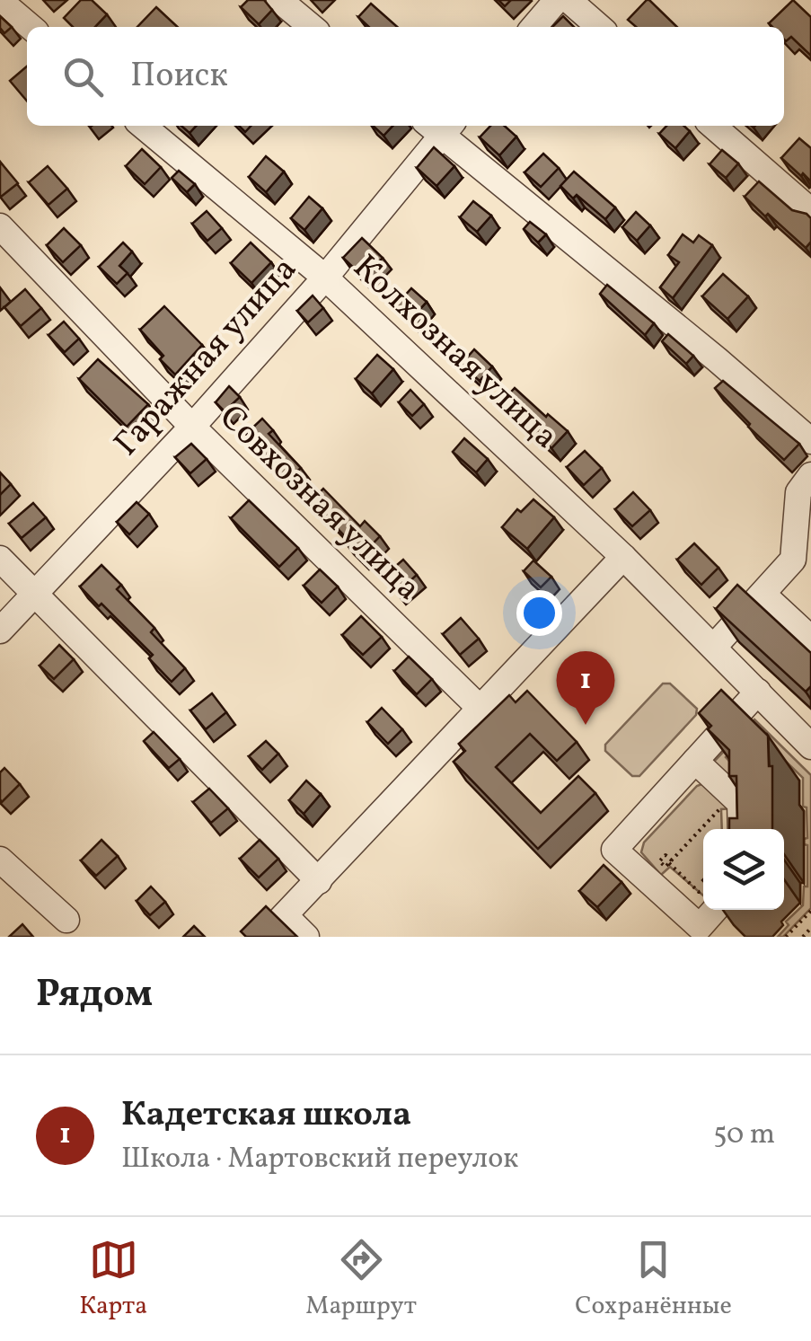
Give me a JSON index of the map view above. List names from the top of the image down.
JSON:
{
  "streets": {
    "street": ["Колхозная улица", "Гаражная улица", "Совхозная улица"]
  },
  "crossings": [
    ["Колхозная улица", "Гаражная улица"],
    ["Гаражная улица", "Совхозная улица"]
  ],
  "page": {
    "search": "Поиск",
    "pins": "1",
    "heading": "Рядом",
    "list": [
      {
        "mark": "1",
        "name": "Кадетская школа",
        "note": "Школа · Мартовский переулок",
        "value": "50 m"
      }
    ],
    "nav": ["Карта", "Маршрут", "Сохранённые"]
  }
}
